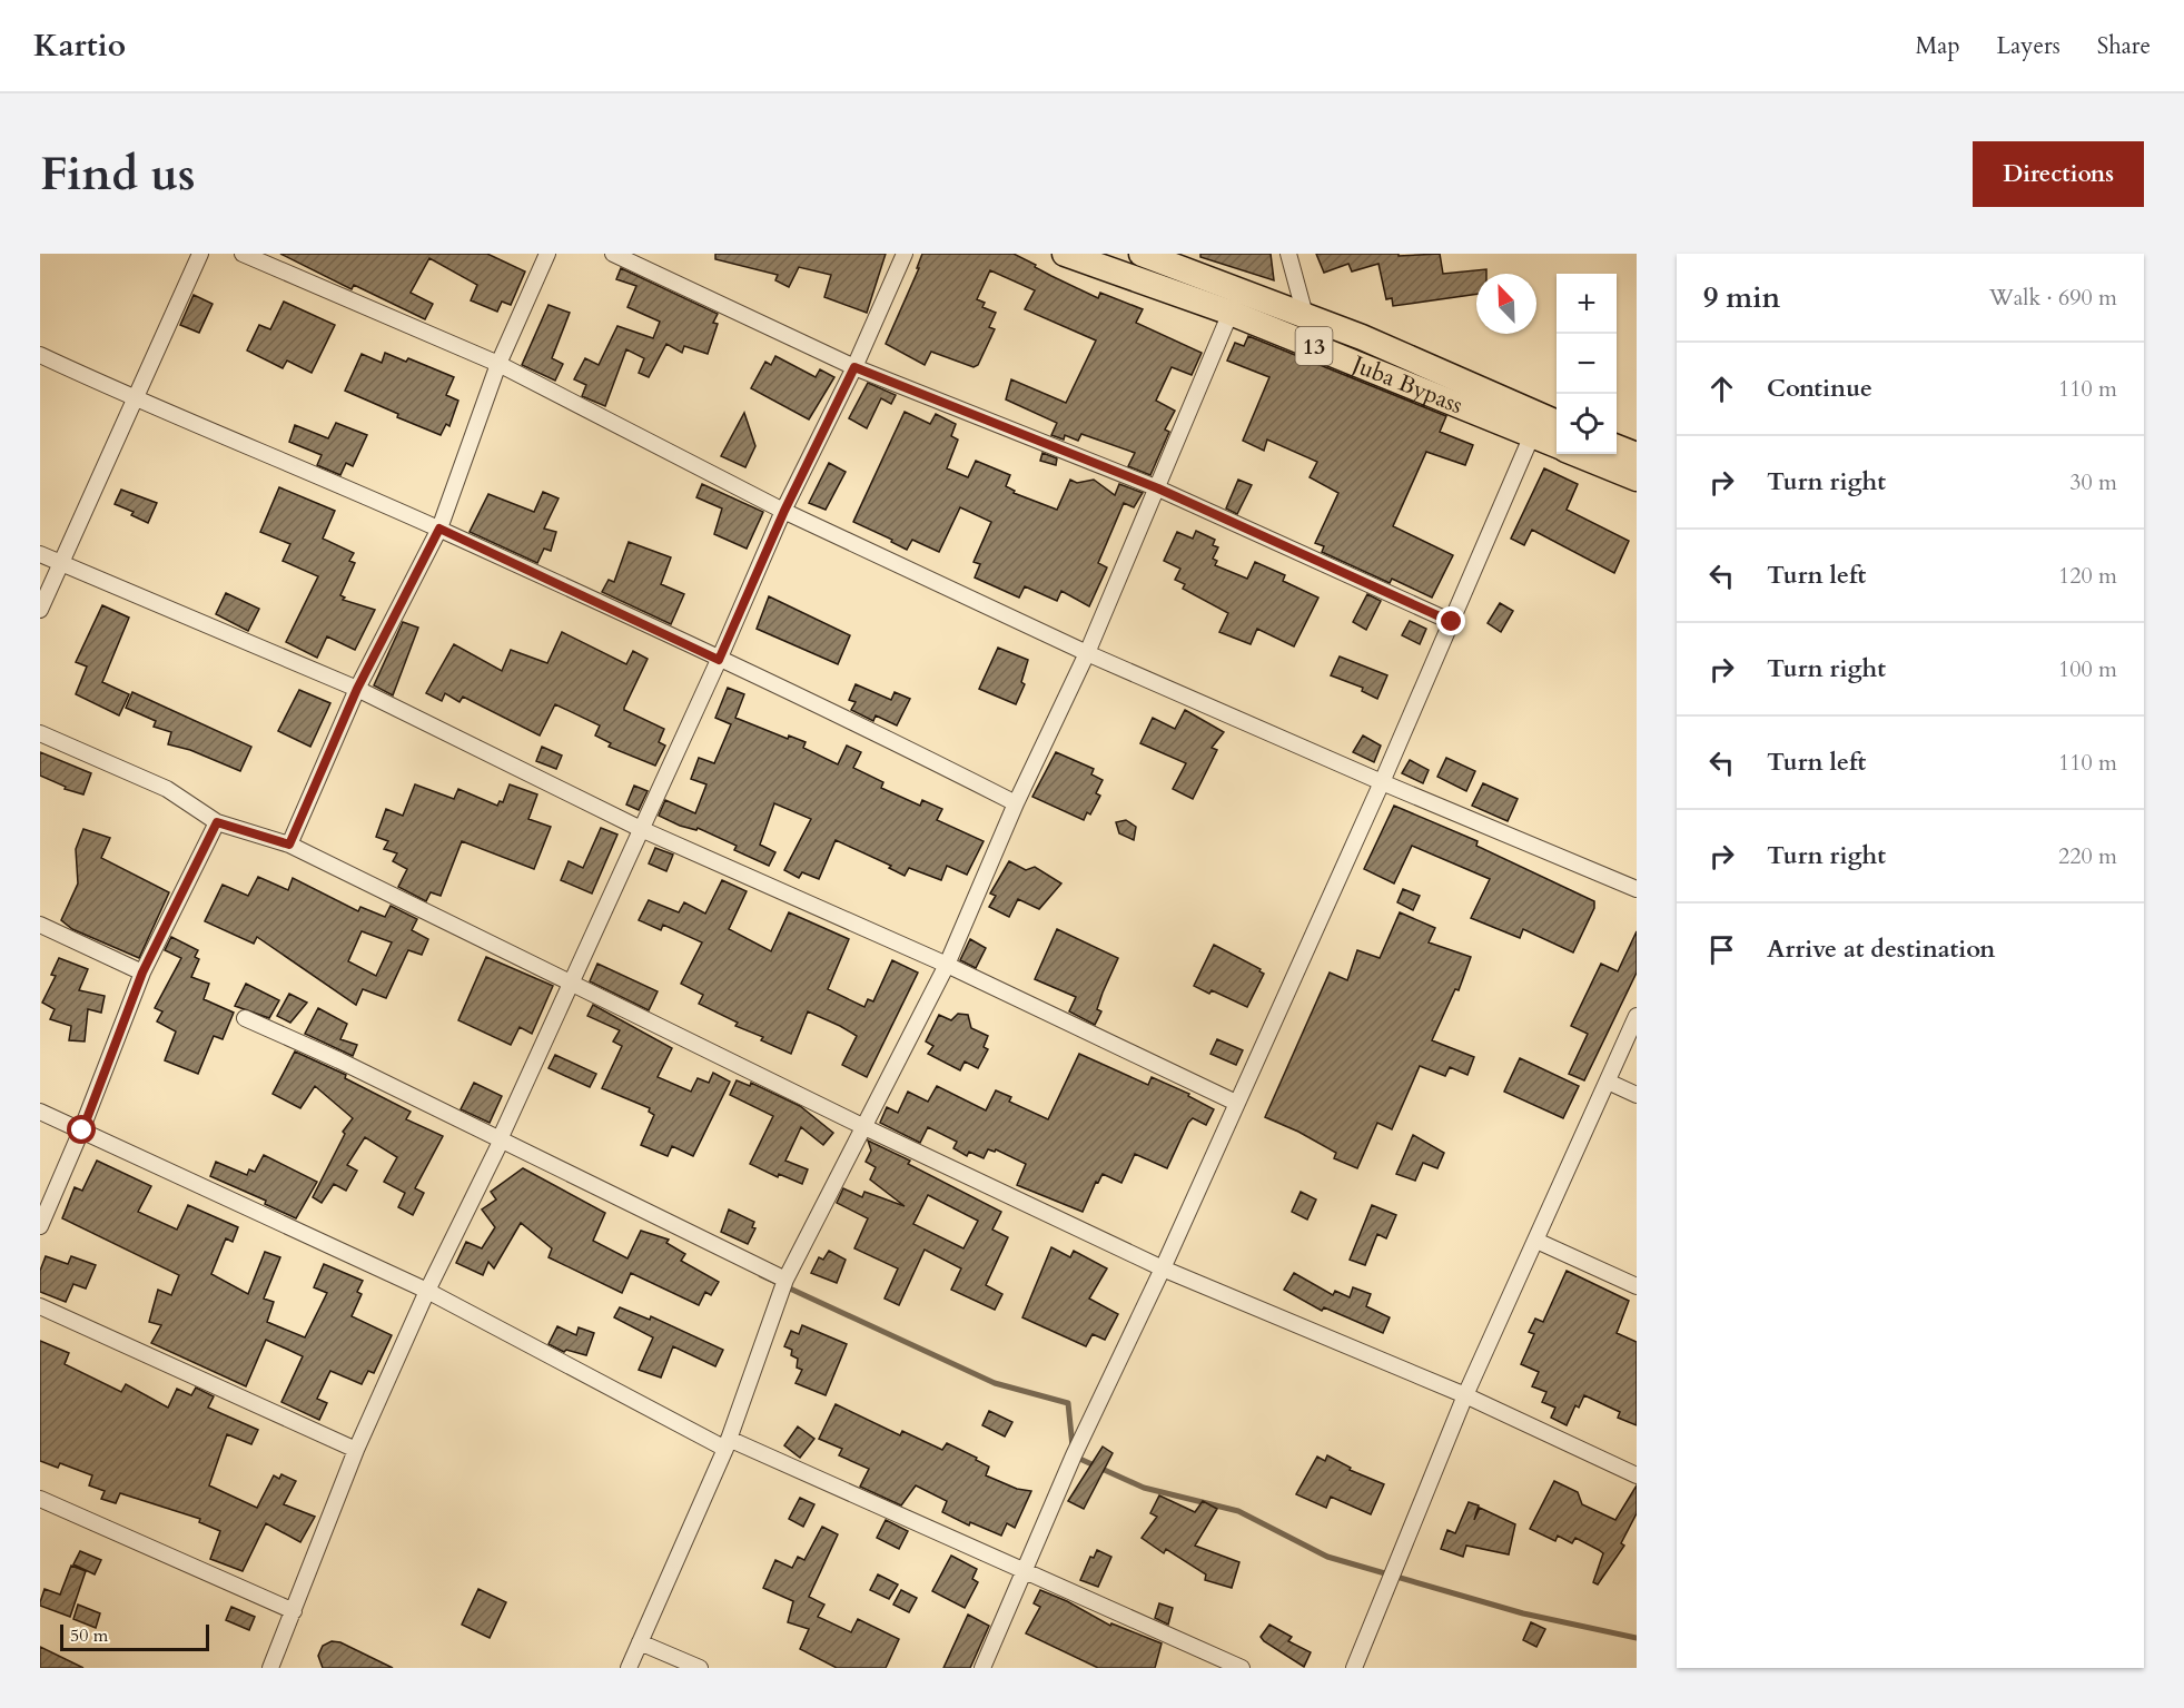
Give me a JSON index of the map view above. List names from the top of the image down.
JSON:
{
  "streets": {
    "main road": ["13", "Juba Bypass"]
  },
  "scale_bar": "50 m",
  "north": "top left",
  "page": {
    "header": "Kartio",
    "nav": ["Map", "Layers", "Share"],
    "buttons": "Directions",
    "title": "Find us",
    "heading": ["9 min", "Walk · 690 m"],
    "map_buttons": ["+", "−"],
    "list": [
      ["Continue", "110 m"],
      ["Turn right", "30 m"],
      ["Turn left", "120 m"],
      ["Turn right", "100 m"],
      ["Turn left", "110 m"],
      ["Turn right", "220 m"],
      "Arrive at destination"
    ],
    "scale": "50 m"
  }
}
